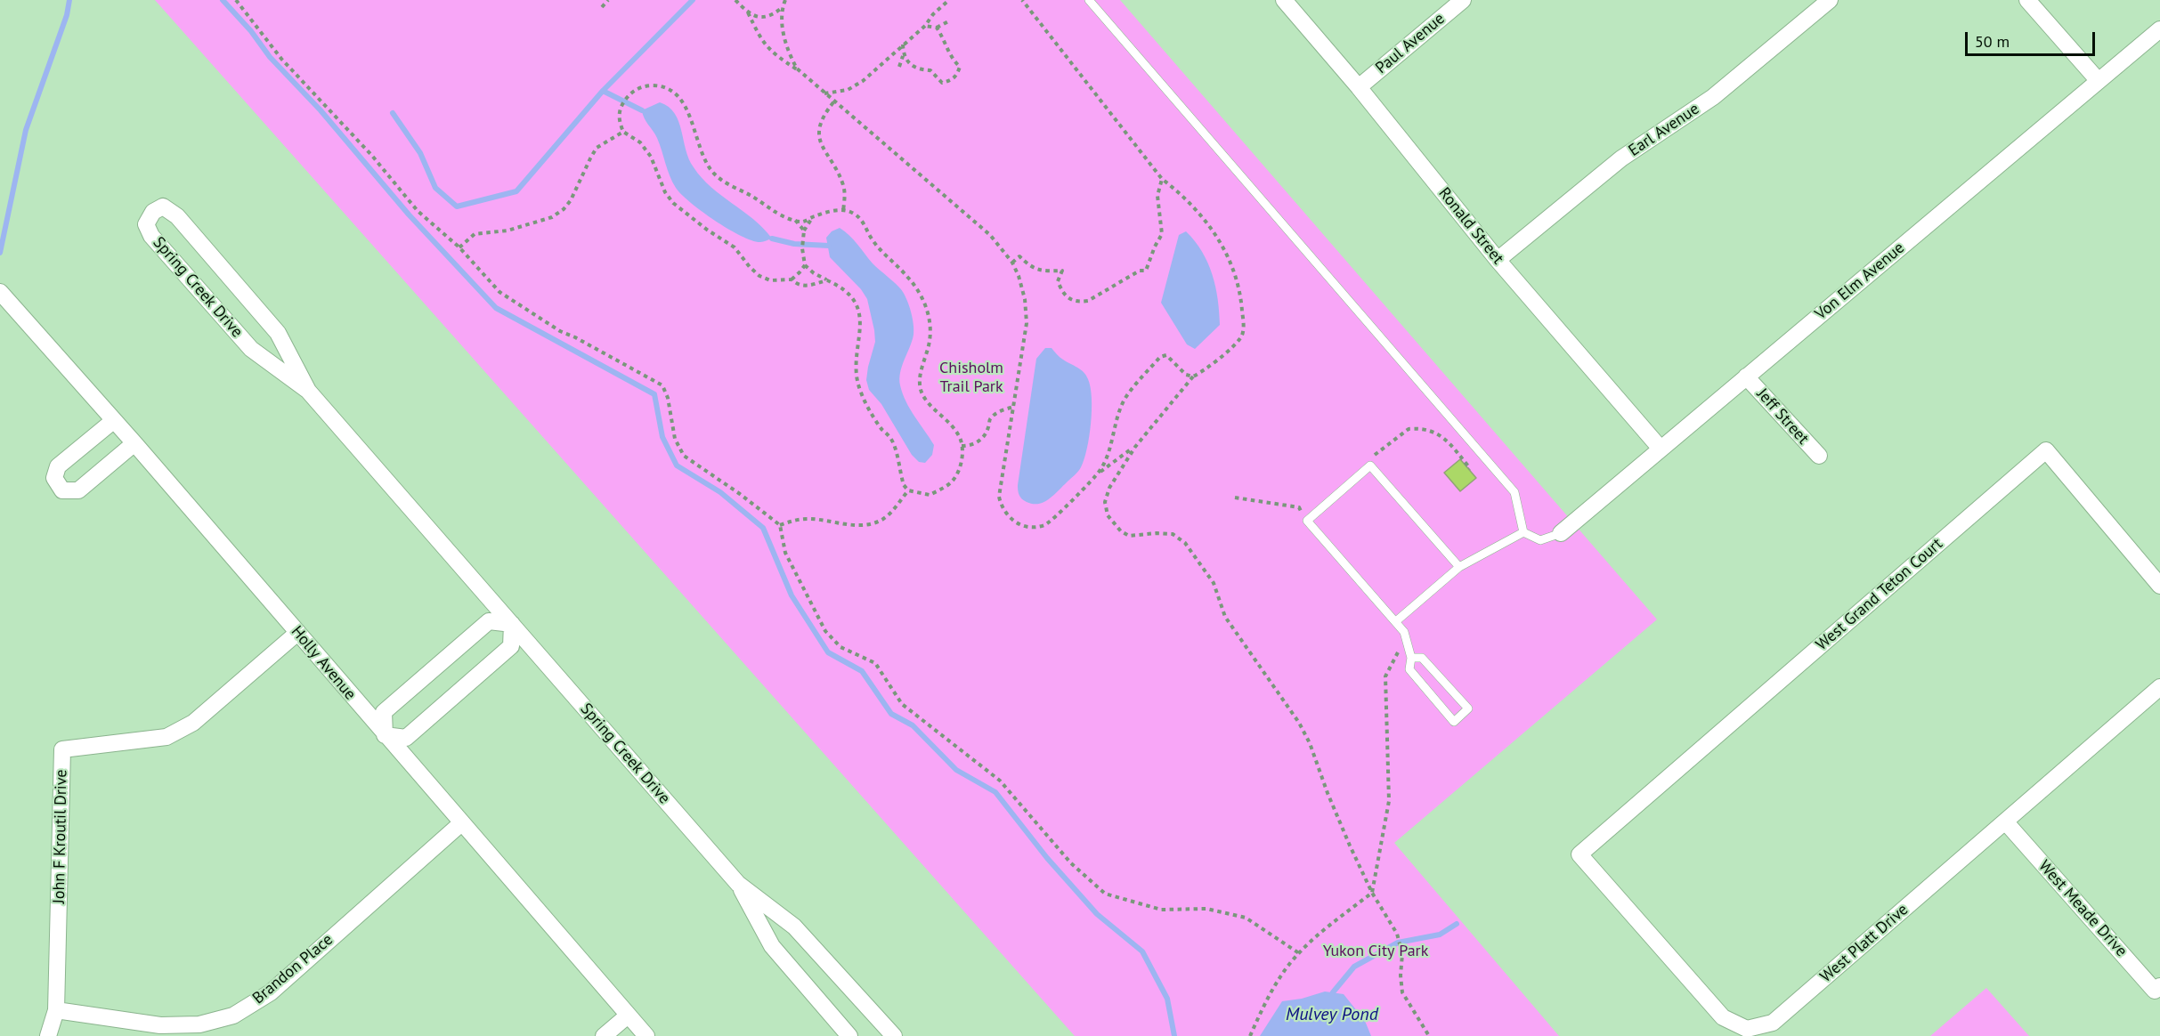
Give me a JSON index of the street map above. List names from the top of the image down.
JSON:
{
  "streets": {
    "street": [
      "Paul Avenue",
      "Earl Avenue",
      "Ronald Street",
      "Von Elm Avenue",
      "Spring Creek Drive",
      "Jeff Street",
      "West Grand Teton Court",
      "Holly Avenue",
      "John F Kroutil Drive",
      "West Meade Drive",
      "West Platt Drive",
      "Brandon Place"
    ]
  },
  "crossings": [
    ["Paul Avenue", "Ronald Street"],
    ["Earl Avenue", "Ronald Street"],
    ["Ronald Street", "Von Elm Avenue"],
    ["Von Elm Avenue", "Jeff Street"],
    ["West Grand Teton Court", "West Platt Drive"],
    ["Holly Avenue", "John F Kroutil Drive"],
    ["Holly Avenue", "Brandon Place"],
    ["John F Kroutil Drive", "Brandon Place"],
    ["West Meade Drive", "West Platt Drive"]
  ],
  "water": ["Mulvey Pond"],
  "parks": ["Chisholm Trail Park", "Yukon City Park"],
  "scale_bar": "50 m"
}
